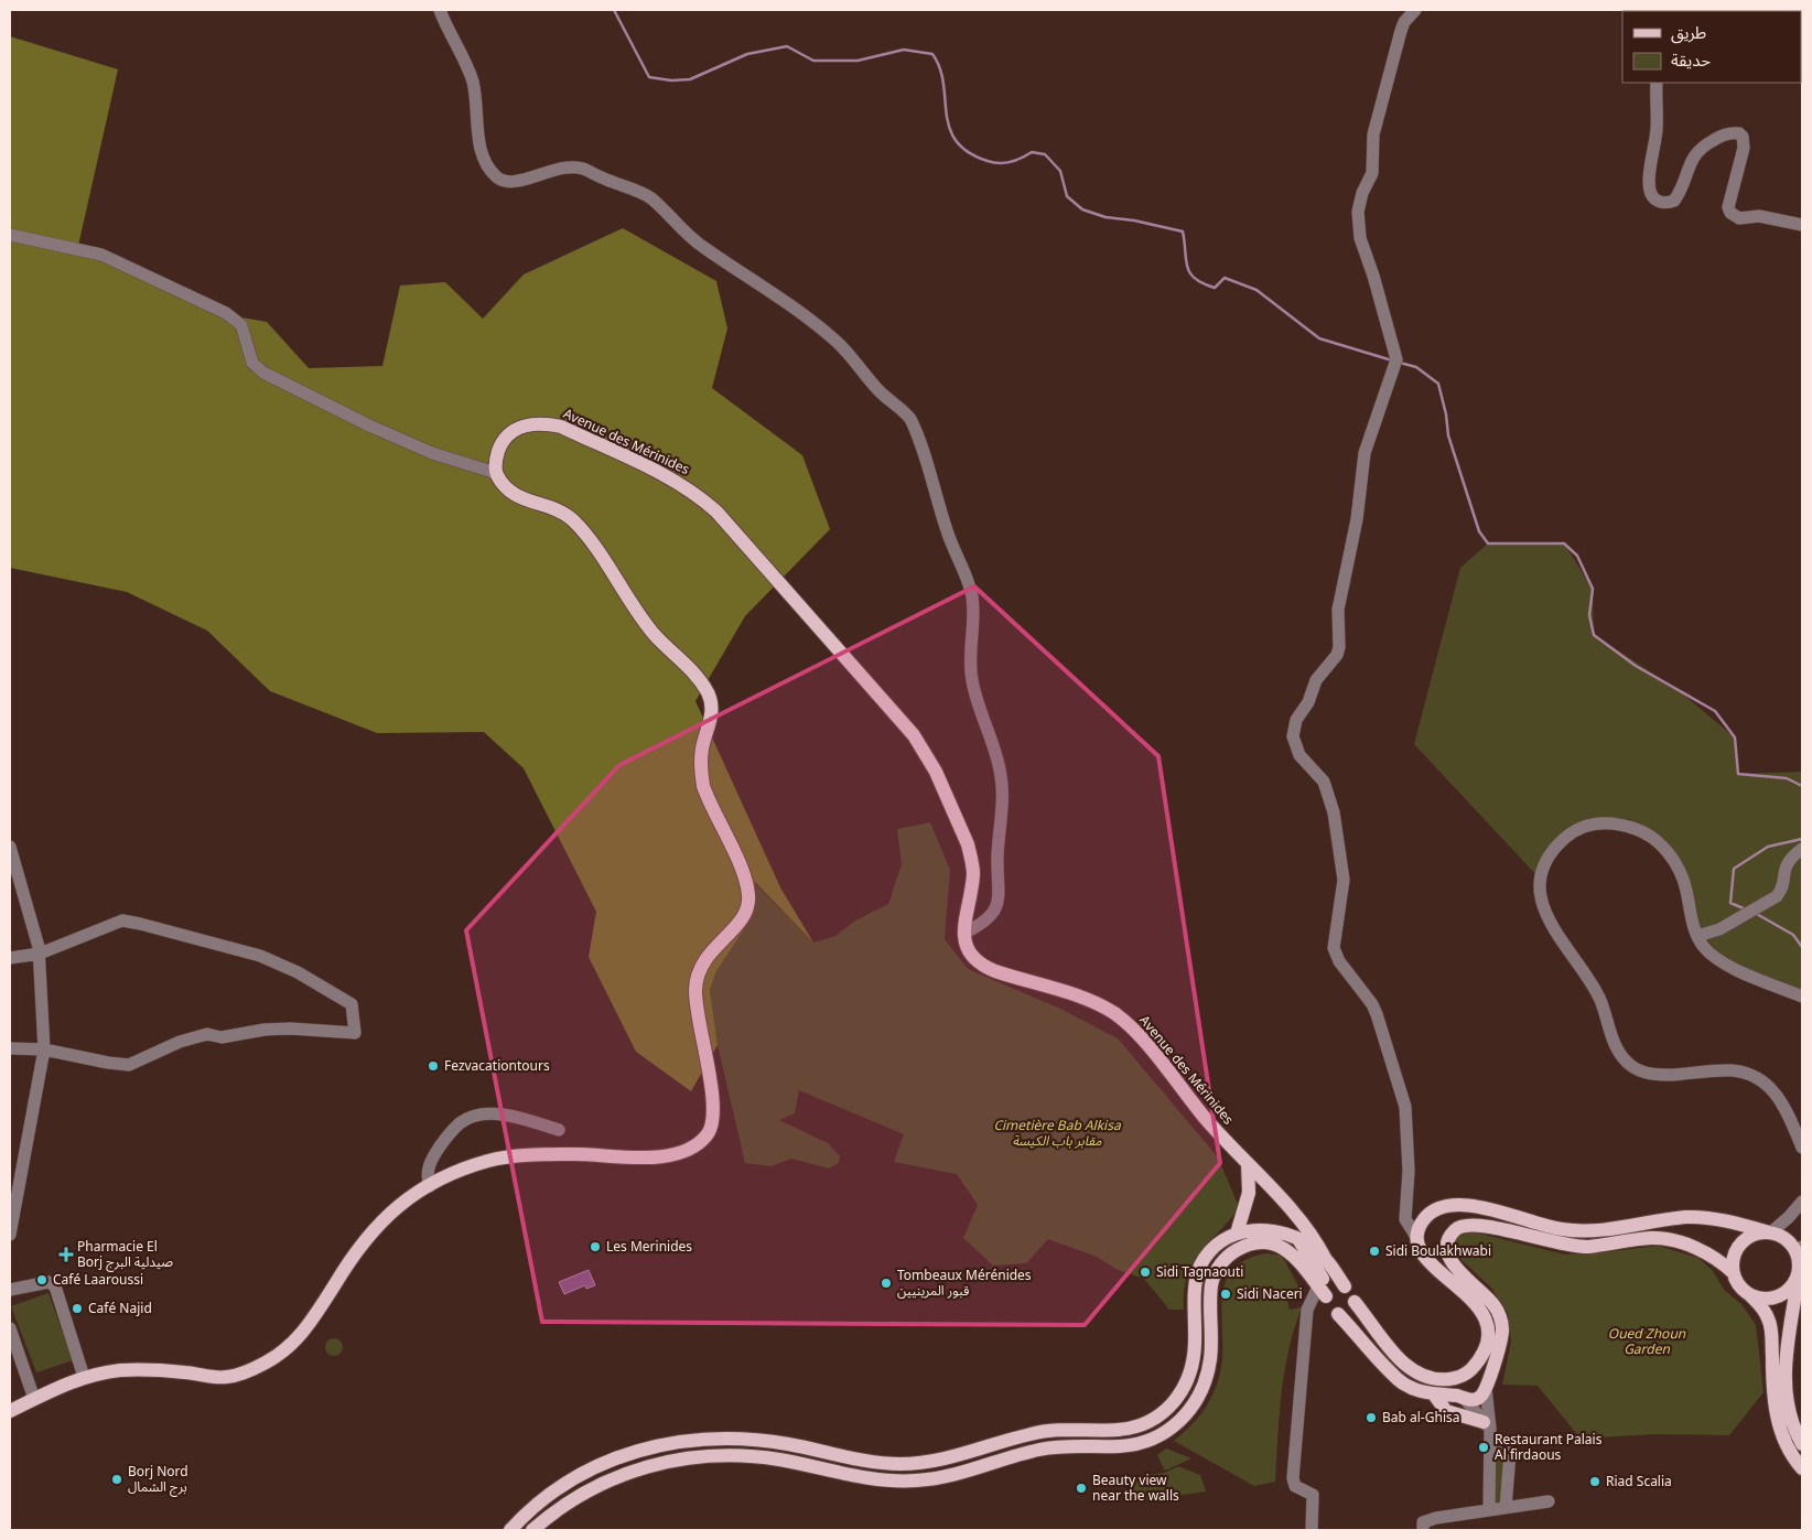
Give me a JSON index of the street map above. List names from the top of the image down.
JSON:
{
  "streets": {
    "main road": ["Avenue des Mérinides"]
  },
  "parks": ["Cimetière Bab Alkisa مقابر باب الكيسة", "Oued Zhoun Garden"],
  "places": {
    "other": [
      "Fezvacationtours",
      "Les Merinides",
      "Sidi Boulakhwabi",
      "Sidi Tagnaouti",
      "Café Laaroussi",
      "Tombeaux Mérénides قبور المرينيين",
      "Sidi Naceri",
      "Café Najid",
      "Bab al-Ghisa",
      "Restaurant Palais Al firdaous",
      "Borj Nord برج الشمال",
      "Riad Scalia",
      "Beauty view near the walls"
    ],
    "health": ["Pharmacie El Borj صيدلية البرج"]
  },
  "legend": ["طريق", "حديقة"]
}
